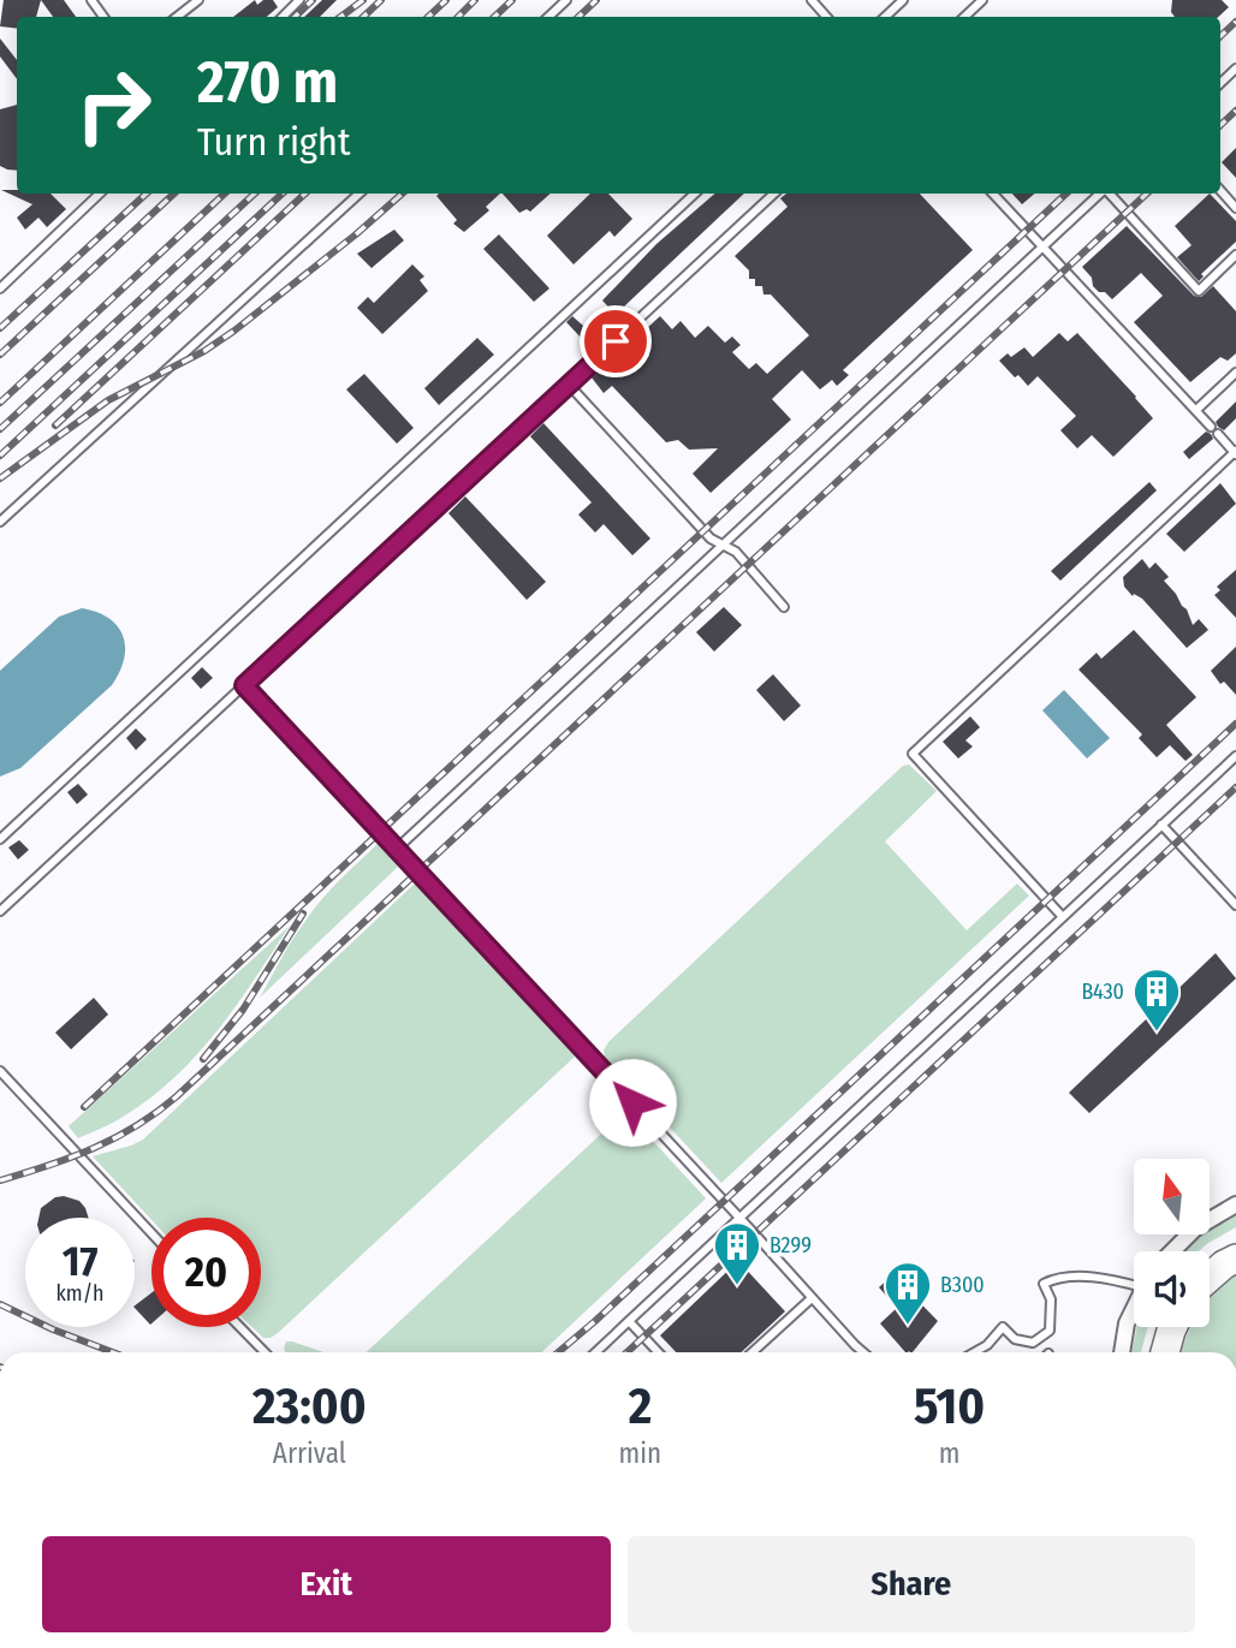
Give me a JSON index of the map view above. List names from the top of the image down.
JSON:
{
  "places": {
    "building": ["B430", "B299", "B300"]
  },
  "north": "top",
  "page": {
    "turn": ["270 m", "Turn right"],
    "speed": "17 km/h",
    "limit": "20",
    "eta": [
      "23:00",
      "Arrival",
      "2",
      "min",
      "510",
      "m"
    ],
    "buttons": ["Exit", "Share"]
  }
}
